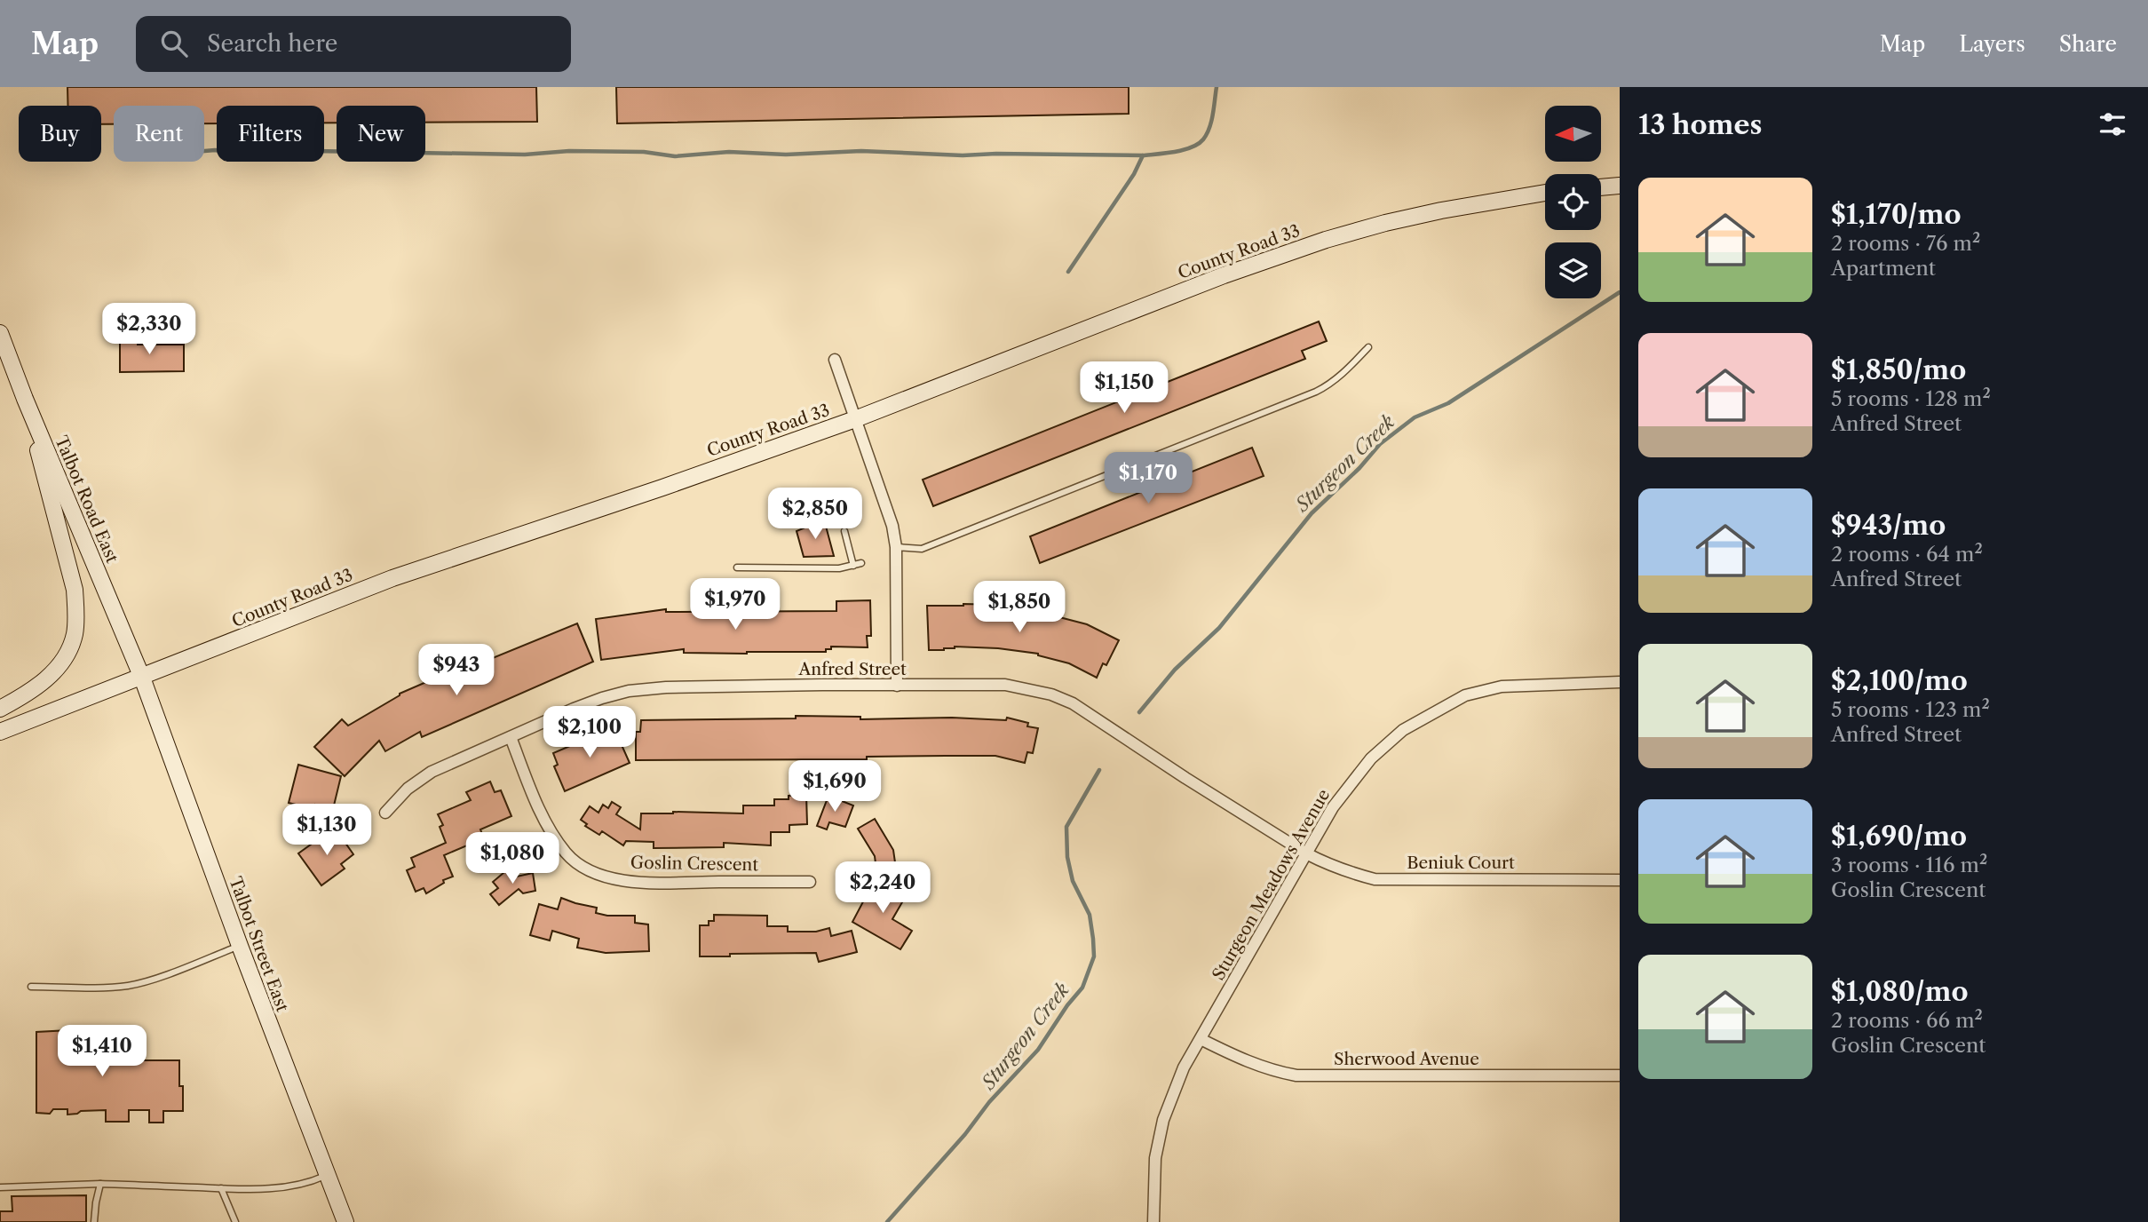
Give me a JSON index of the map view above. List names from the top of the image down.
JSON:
{
  "streets": {
    "main road": ["County Road 33", "Talbot Road East", "Talbot Street East"],
    "street": [
      "Anfred Street",
      "Beniuk Court",
      "Goslin Crescent",
      "Sturgeon Meadows Avenue",
      "Sherwood Avenue"
    ]
  },
  "crossings": [
    ["County Road 33", "Talbot Road East"],
    ["County Road 33", "Talbot Street East"],
    ["Talbot Road East", "Talbot Street East"],
    ["Anfred Street", "Beniuk Court"],
    ["Anfred Street", "Goslin Crescent"],
    ["Anfred Street", "Sturgeon Meadows Avenue"],
    ["Beniuk Court", "Sturgeon Meadows Avenue"],
    ["Sturgeon Meadows Avenue", "Sherwood Avenue"]
  ],
  "water": ["Sturgeon Creek"],
  "north": "left",
  "page": {
    "header": "Map",
    "search": "Search here",
    "nav": ["Map", "Layers", "Share"],
    "heading": "13 homes",
    "chip": [
      "Buy",
      "Rent",
      "Filters",
      "New"
    ],
    "list": [
      {
        "name": "$1,170/mo",
        "note": "2 rooms · 76 m² · Apartment"
      },
      {
        "name": "$1,850/mo",
        "note": "5 rooms · 128 m² · Anfred Street"
      },
      {
        "name": "$943/mo",
        "note": "2 rooms · 64 m² · Anfred Street"
      },
      {
        "name": "$2,100/mo",
        "note": "5 rooms · 123 m² · Anfred Street"
      },
      {
        "name": "$1,690/mo",
        "note": "3 rooms · 116 m² · Goslin Crescent"
      },
      {
        "name": "$1,080/mo",
        "note": "2 rooms · 66 m² · Goslin Crescent"
      }
    ],
    "price": [
      "$2,330",
      "$1,150",
      "$1,170",
      "$2,850",
      "$1,970",
      "$1,850",
      "$943",
      "$2,100",
      "$1,690",
      "$1,130",
      "$1,080",
      "$2,240",
      "$1,410"
    ]
  }
}
